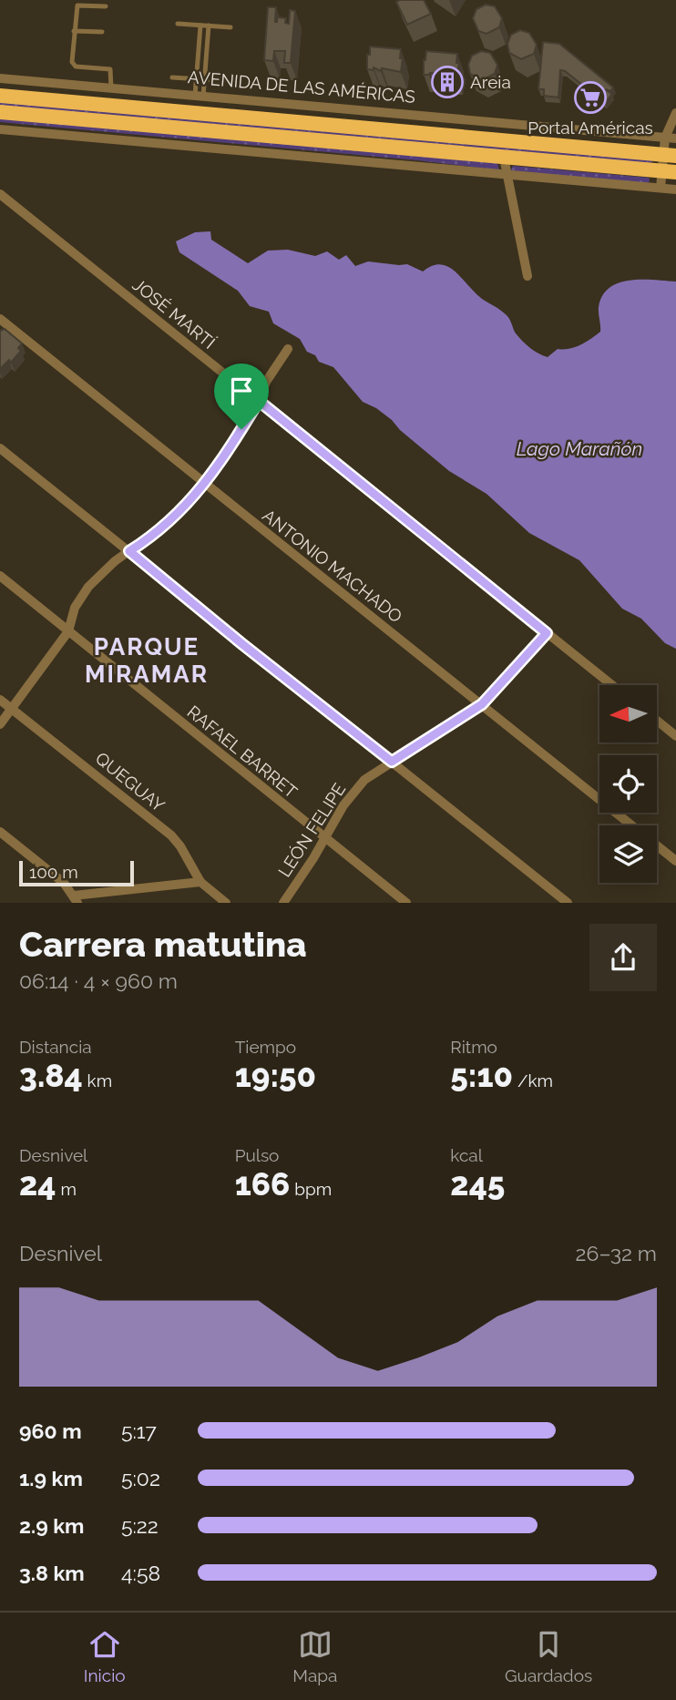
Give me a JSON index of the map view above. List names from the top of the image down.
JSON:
{
  "streets": {
    "highway": ["AVENIDA DE LAS AMÉRICAS"],
    "street": [
      "JOSÉ MARTÍ",
      "ANTONIO MACHADO",
      "RAFAEL BARRET",
      "QUEGUAY",
      "LEÓN FELIPE"
    ]
  },
  "crossings": [
    ["JOSÉ MARTÍ", "LEÓN FELIPE"],
    ["ANTONIO MACHADO", "LEÓN FELIPE"],
    ["RAFAEL BARRET", "LEÓN FELIPE"]
  ],
  "districts": ["PARQUE MIRAMAR"],
  "water": ["Lago Marañón"],
  "places": {
    "building": ["Areia"],
    "supermarket": ["Portal Américas"]
  },
  "scale_bar": "100 m",
  "north": "left",
  "page": {
    "scale": "100 m",
    "heading": ["Carrera matutina", "06:14 · 4 × 960 m"],
    "stats": [
      ["Distancia", "3.84 km"],
      ["Tiempo", "19:50"],
      ["Ritmo", "5:10 /km"],
      ["Desnivel", "24 m"],
      ["Pulso", "166 bpm"],
      ["kcal", "245"]
    ],
    "chart": ["Desnivel", "26–32 m"],
    "list": [
      {
        "name": "960 m",
        "note": "5:17"
      },
      {
        "name": "1.9 km",
        "note": "5:02"
      },
      {
        "name": "2.9 km",
        "note": "5:22"
      },
      {
        "name": "3.8 km",
        "note": "4:58"
      }
    ],
    "tabs": ["Inicio", "Mapa", "Guardados"]
  }
}
